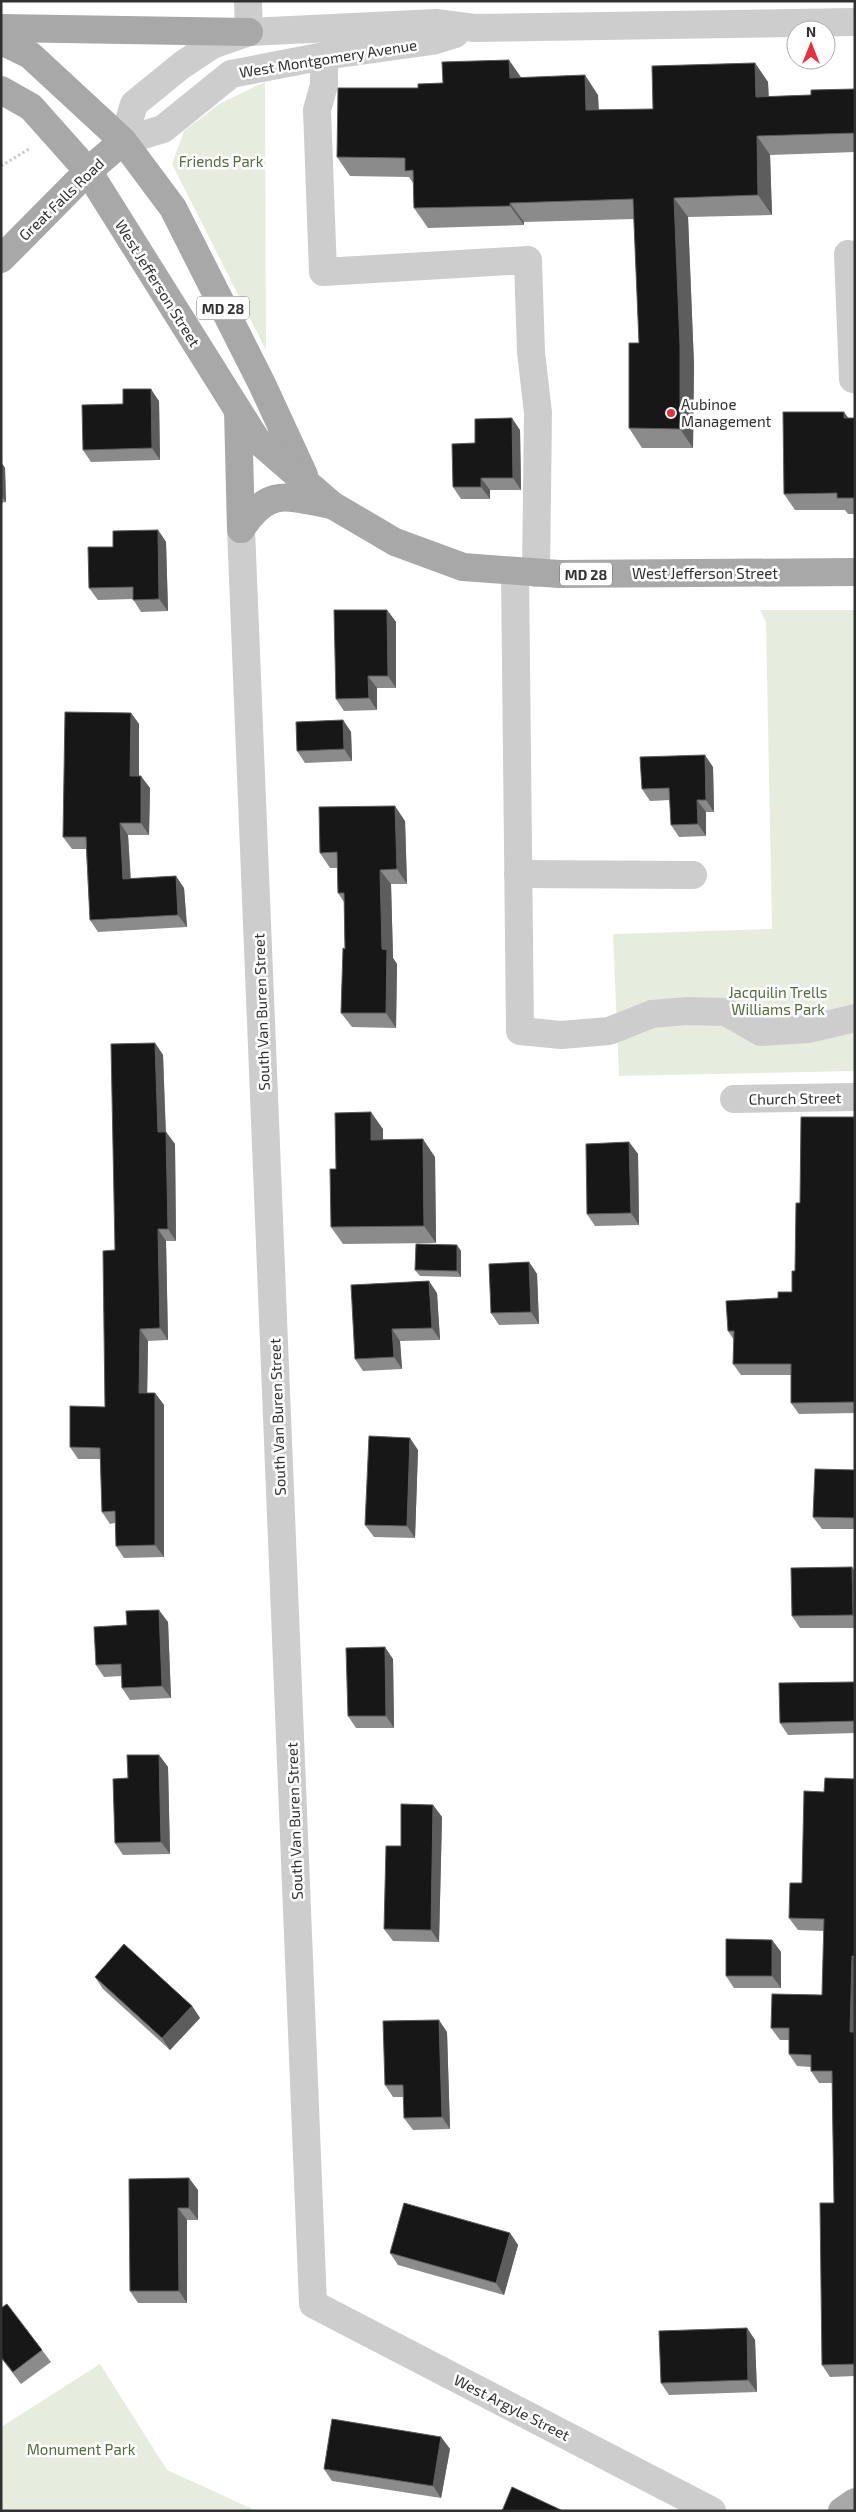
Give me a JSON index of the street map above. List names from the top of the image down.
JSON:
{
  "streets": {
    "main road": ["Great Falls Road", "West Jefferson Street", "MD 28"],
    "street": [
      "West Montgomery Avenue",
      "South Van Buren Street",
      "Church Street",
      "West Argyle Street"
    ]
  },
  "crossings": [
    ["West Montgomery Avenue", "Great Falls Road"],
    ["West Montgomery Avenue", "West Jefferson Street"],
    ["Great Falls Road", "West Jefferson Street"],
    ["South Van Buren Street", "West Argyle Street"]
  ],
  "parks": ["Friends Park", "Jacquilin Trells Williams Park", "Monument Park"],
  "places": ["Aubinoe Management"],
  "north": "top"
}
